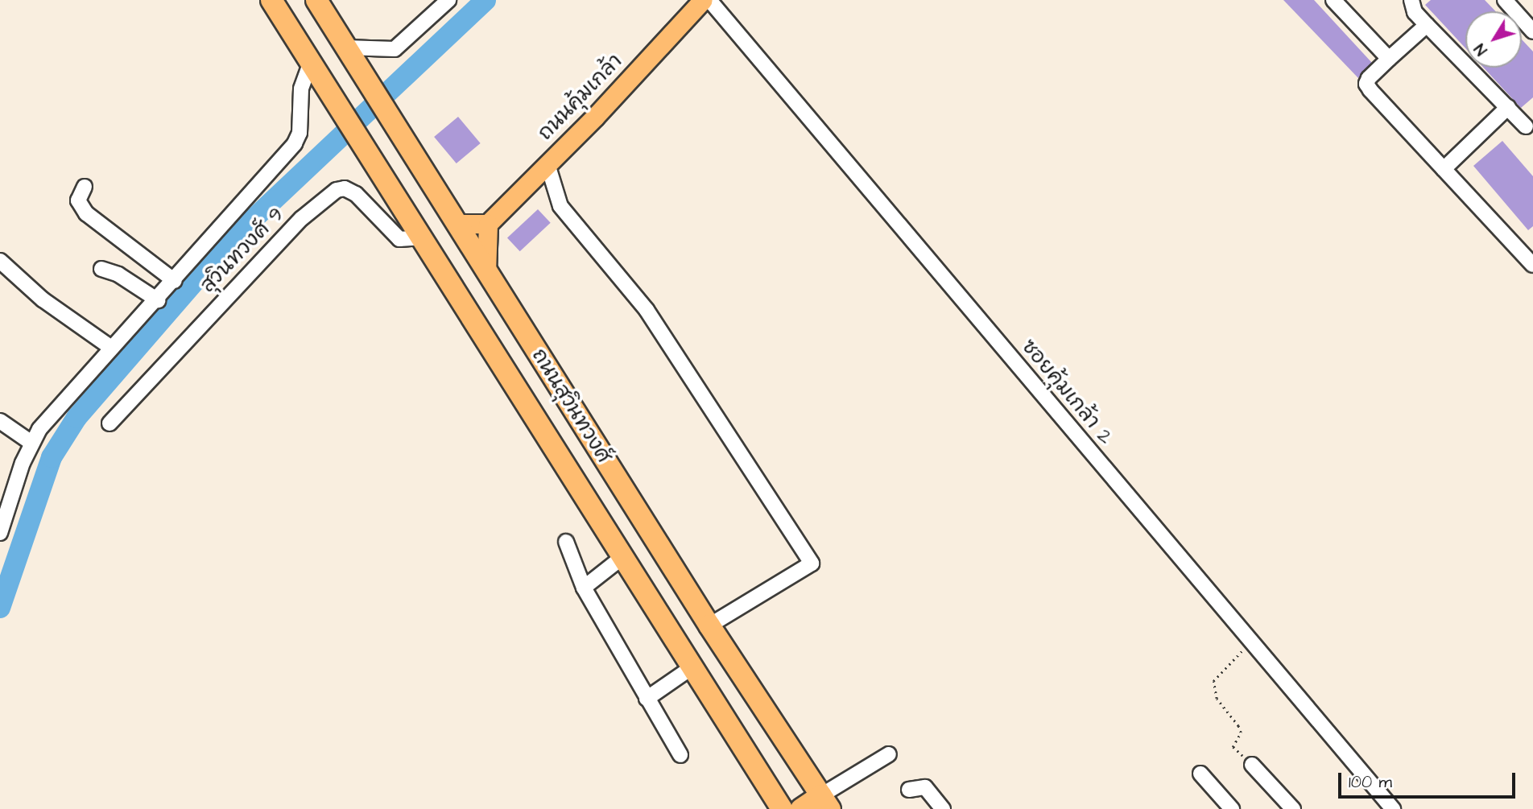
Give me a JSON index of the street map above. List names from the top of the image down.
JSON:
{
  "streets": {
    "highway": ["ถนนสุวินทวงศ์"],
    "main road": ["ถนนคุ้มเกล้า"],
    "street": ["สุวินทวงศ์ 9", "ซอยคุ้มเกล้า 2"]
  },
  "crossings": [
    ["สุวินทวงศ์ 9", "ถนนสุวินทวงศ์"]
  ],
  "scale_bar": "100 m",
  "north": "bottom left"
}
